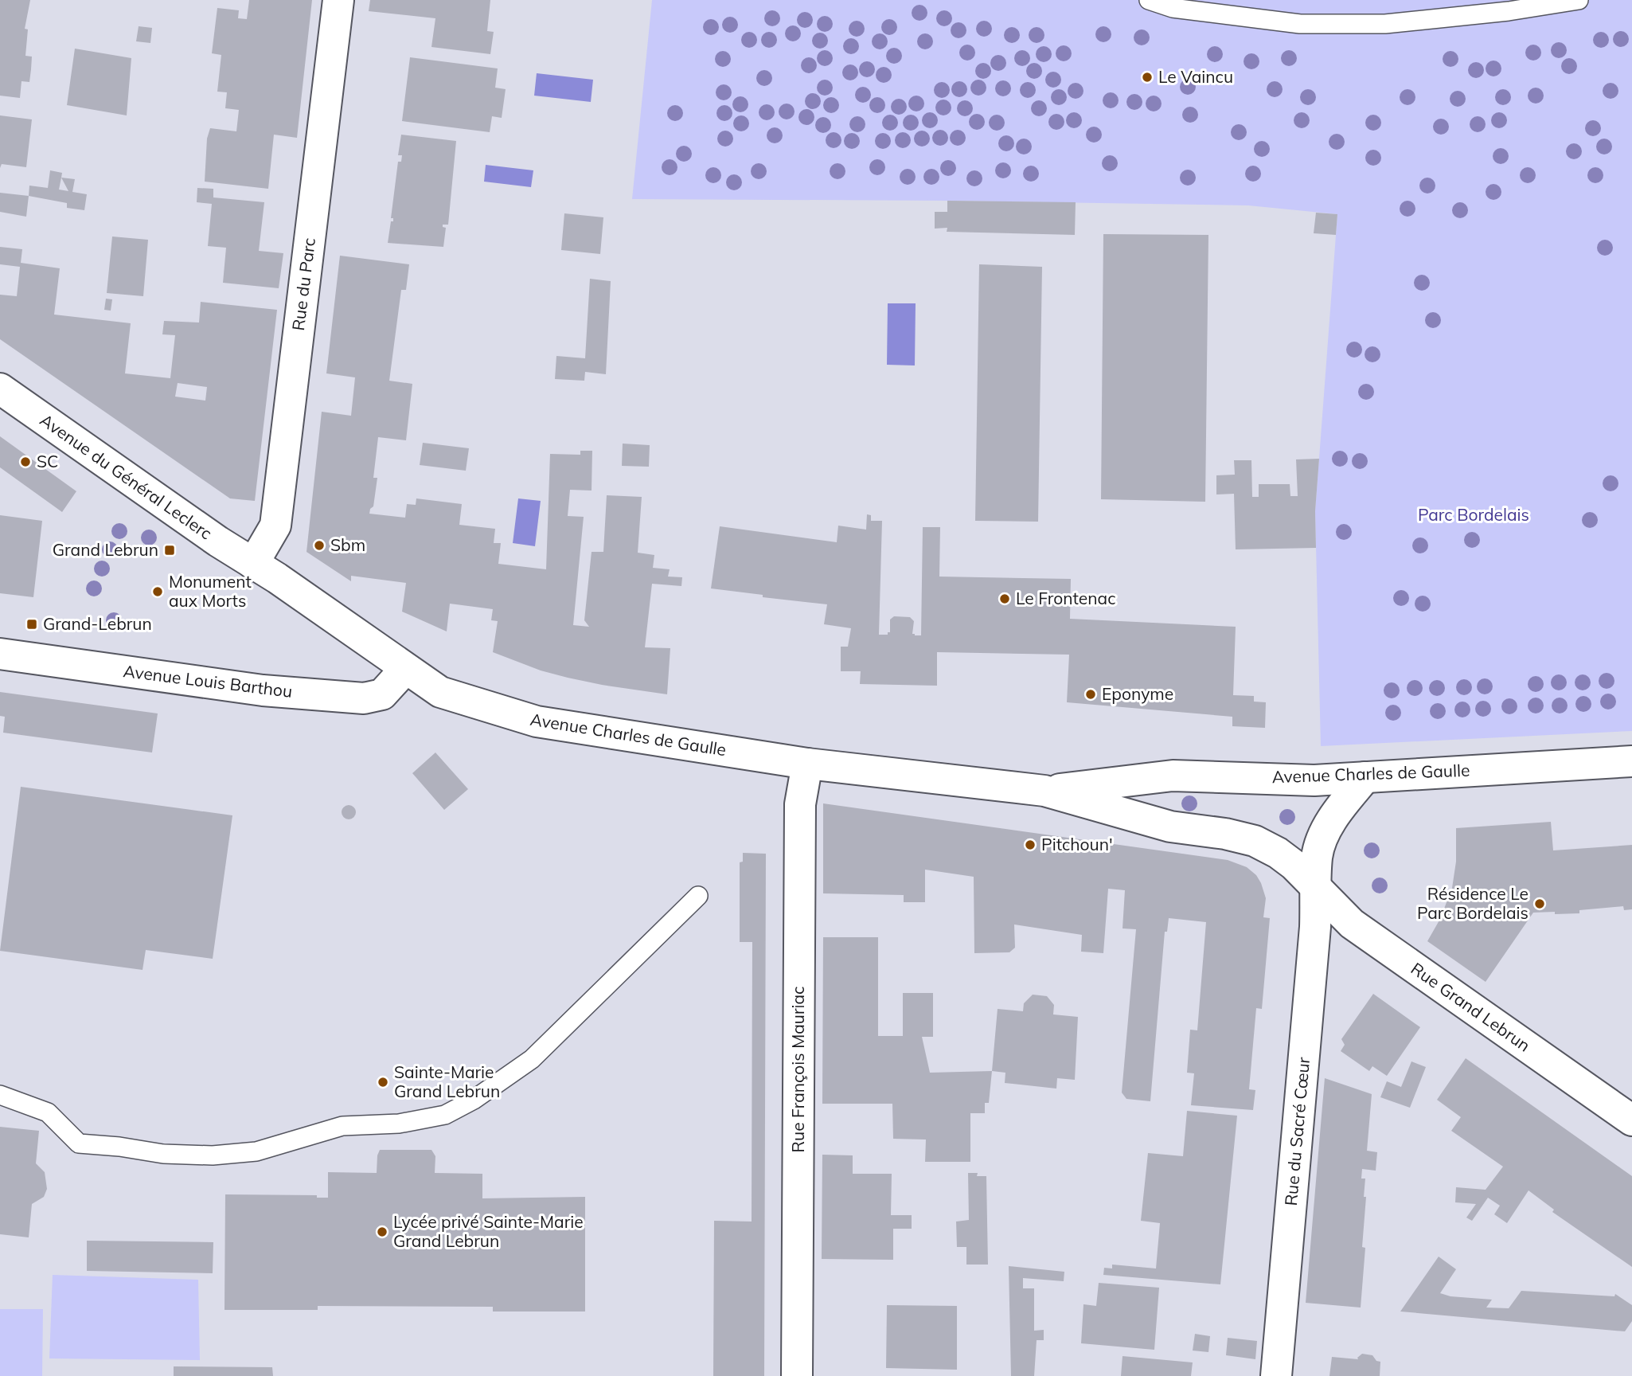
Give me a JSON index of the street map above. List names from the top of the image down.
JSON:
{
  "streets": {
    "main road": [
      "Rue du Parc",
      "Avenue du Général Leclerc",
      "Avenue Louis Barthou",
      "Avenue Charles de Gaulle",
      "Rue Grand Lebrun",
      "Rue François Mauriac",
      "Rue du Sacré Cœur"
    ]
  },
  "crossings": [
    ["Rue du Parc", "Avenue du Général Leclerc"],
    ["Rue du Parc", "Avenue Charles de Gaulle"],
    ["Avenue du Général Leclerc", "Avenue Charles de Gaulle"],
    ["Avenue Louis Barthou", "Avenue Charles de Gaulle"],
    ["Avenue Charles de Gaulle", "Rue Grand Lebrun"],
    ["Avenue Charles de Gaulle", "Rue François Mauriac"],
    ["Avenue Charles de Gaulle", "Rue du Sacré Cœur"],
    ["Rue Grand Lebrun", "Rue du Sacré Cœur"]
  ],
  "parks": ["Parc Bordelais"],
  "places": {
    "other": [
      "Le Vaincu",
      "SC",
      "Sbm",
      "Monument aux Morts",
      "Le Frontenac",
      "Eponyme",
      "Pitchoun'",
      "Résidence Le Parc Bordelais",
      "Sainte-Marie Grand Lebrun",
      "Lycée privé Sainte-Marie Grand Lebrun"
    ],
    "transit": ["Grand Lebrun", "Grand-Lebrun"]
  }
}
